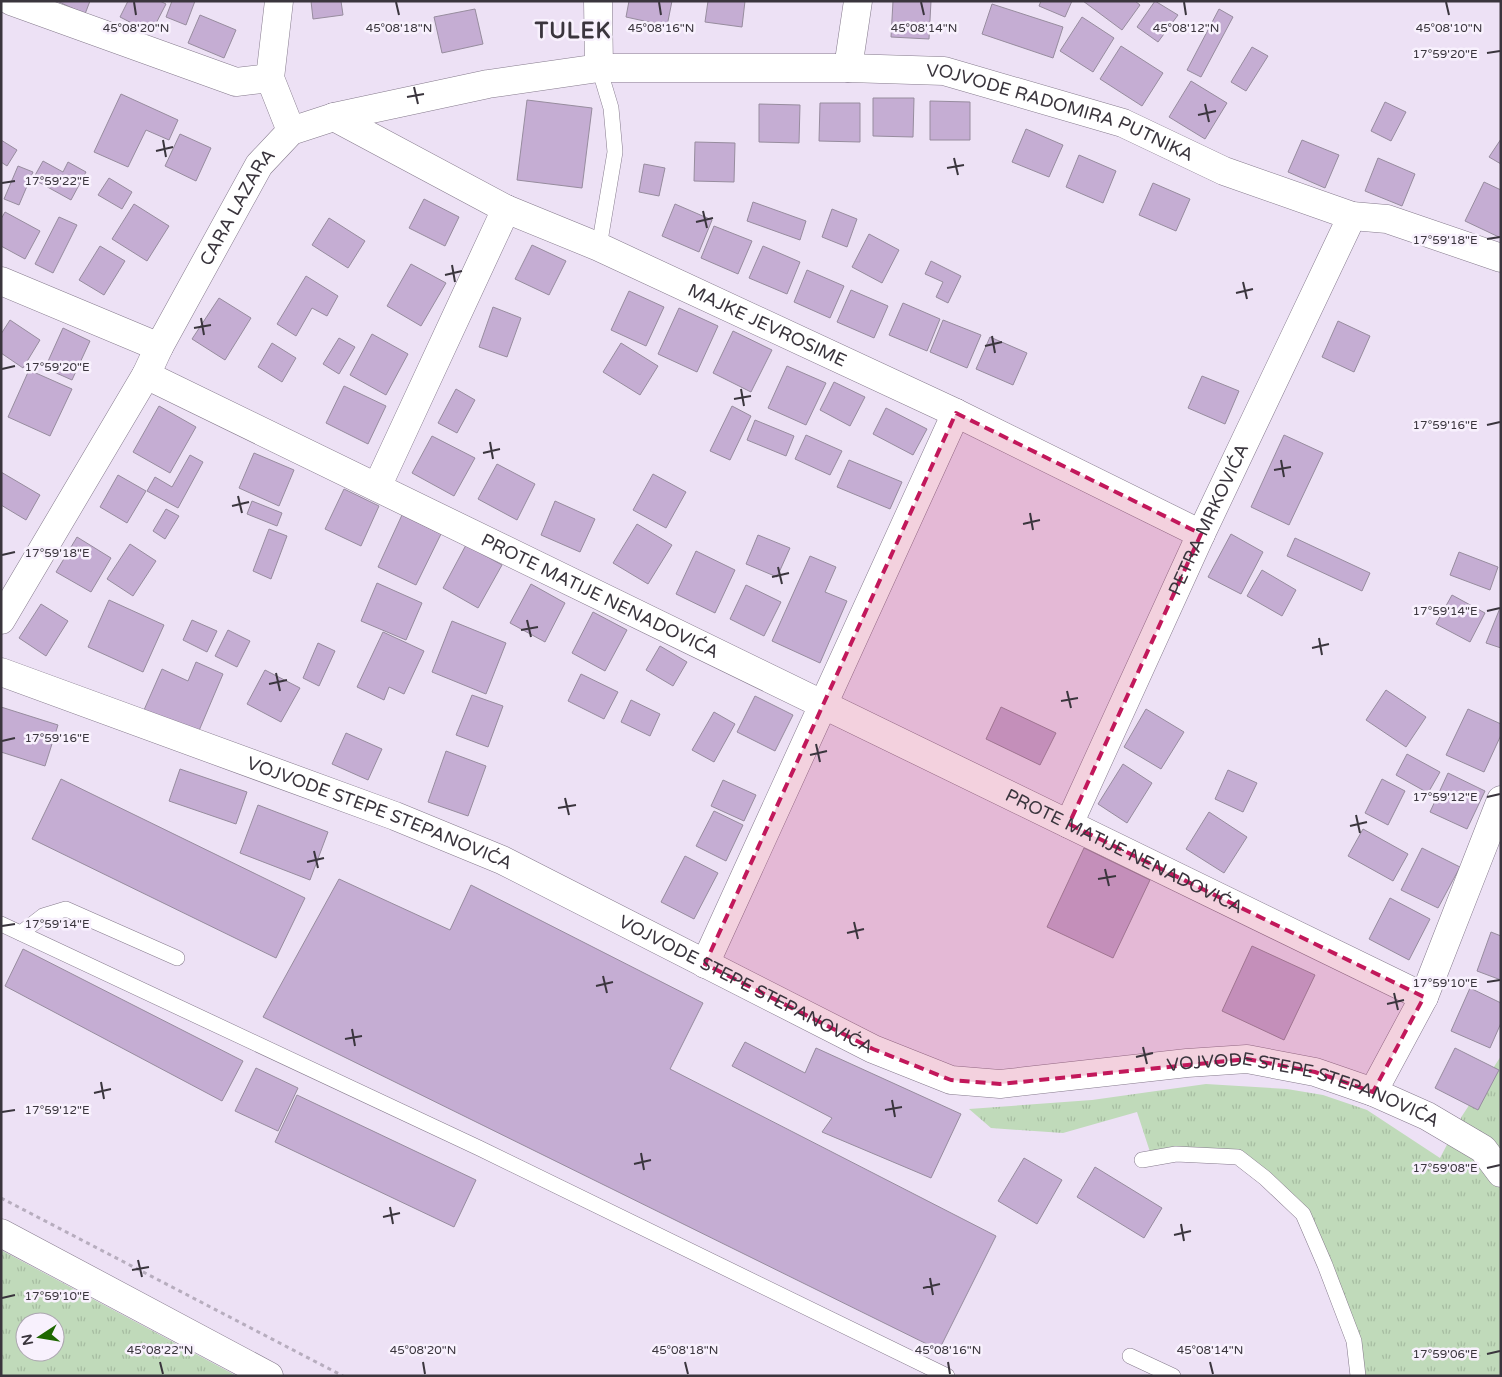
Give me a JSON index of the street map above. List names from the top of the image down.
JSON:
{
  "streets": {
    "street": [
      "VOJVODE RADOMIRA PUTNIKA",
      "CARA LAZARA",
      "MAJKE JEVROSIME",
      "PETRA MRKOVIĆA",
      "PROTE MATIJE NENADOVIĆA",
      "VOJVODE STEPE STEPANOVIĆA"
    ]
  },
  "crossings": [
    ["VOJVODE RADOMIRA PUTNIKA", "CARA LAZARA"],
    ["VOJVODE RADOMIRA PUTNIKA", "PETRA MRKOVIĆA"],
    ["CARA LAZARA", "MAJKE JEVROSIME"],
    ["CARA LAZARA", "PROTE MATIJE NENADOVIĆA"],
    ["MAJKE JEVROSIME", "PETRA MRKOVIĆA"],
    ["PETRA MRKOVIĆA", "PROTE MATIJE NENADOVIĆA"]
  ],
  "districts": ["TULEK"],
  "north": "left",
  "coordinates": [
    "45°08'20\"N",
    "45°08'18\"N",
    "45°08'16\"N",
    "45°08'14\"N",
    "45°08'12\"N",
    "45°08'10\"N",
    "17°59'20\"E",
    "17°59'22\"E",
    "17°59'18\"E",
    "17°59'16\"E",
    "17°59'14\"E",
    "17°59'12\"E",
    "17°59'10\"E",
    "17°59'08\"E",
    "45°08'22\"N",
    "17°59'06\"E"
  ]
}
